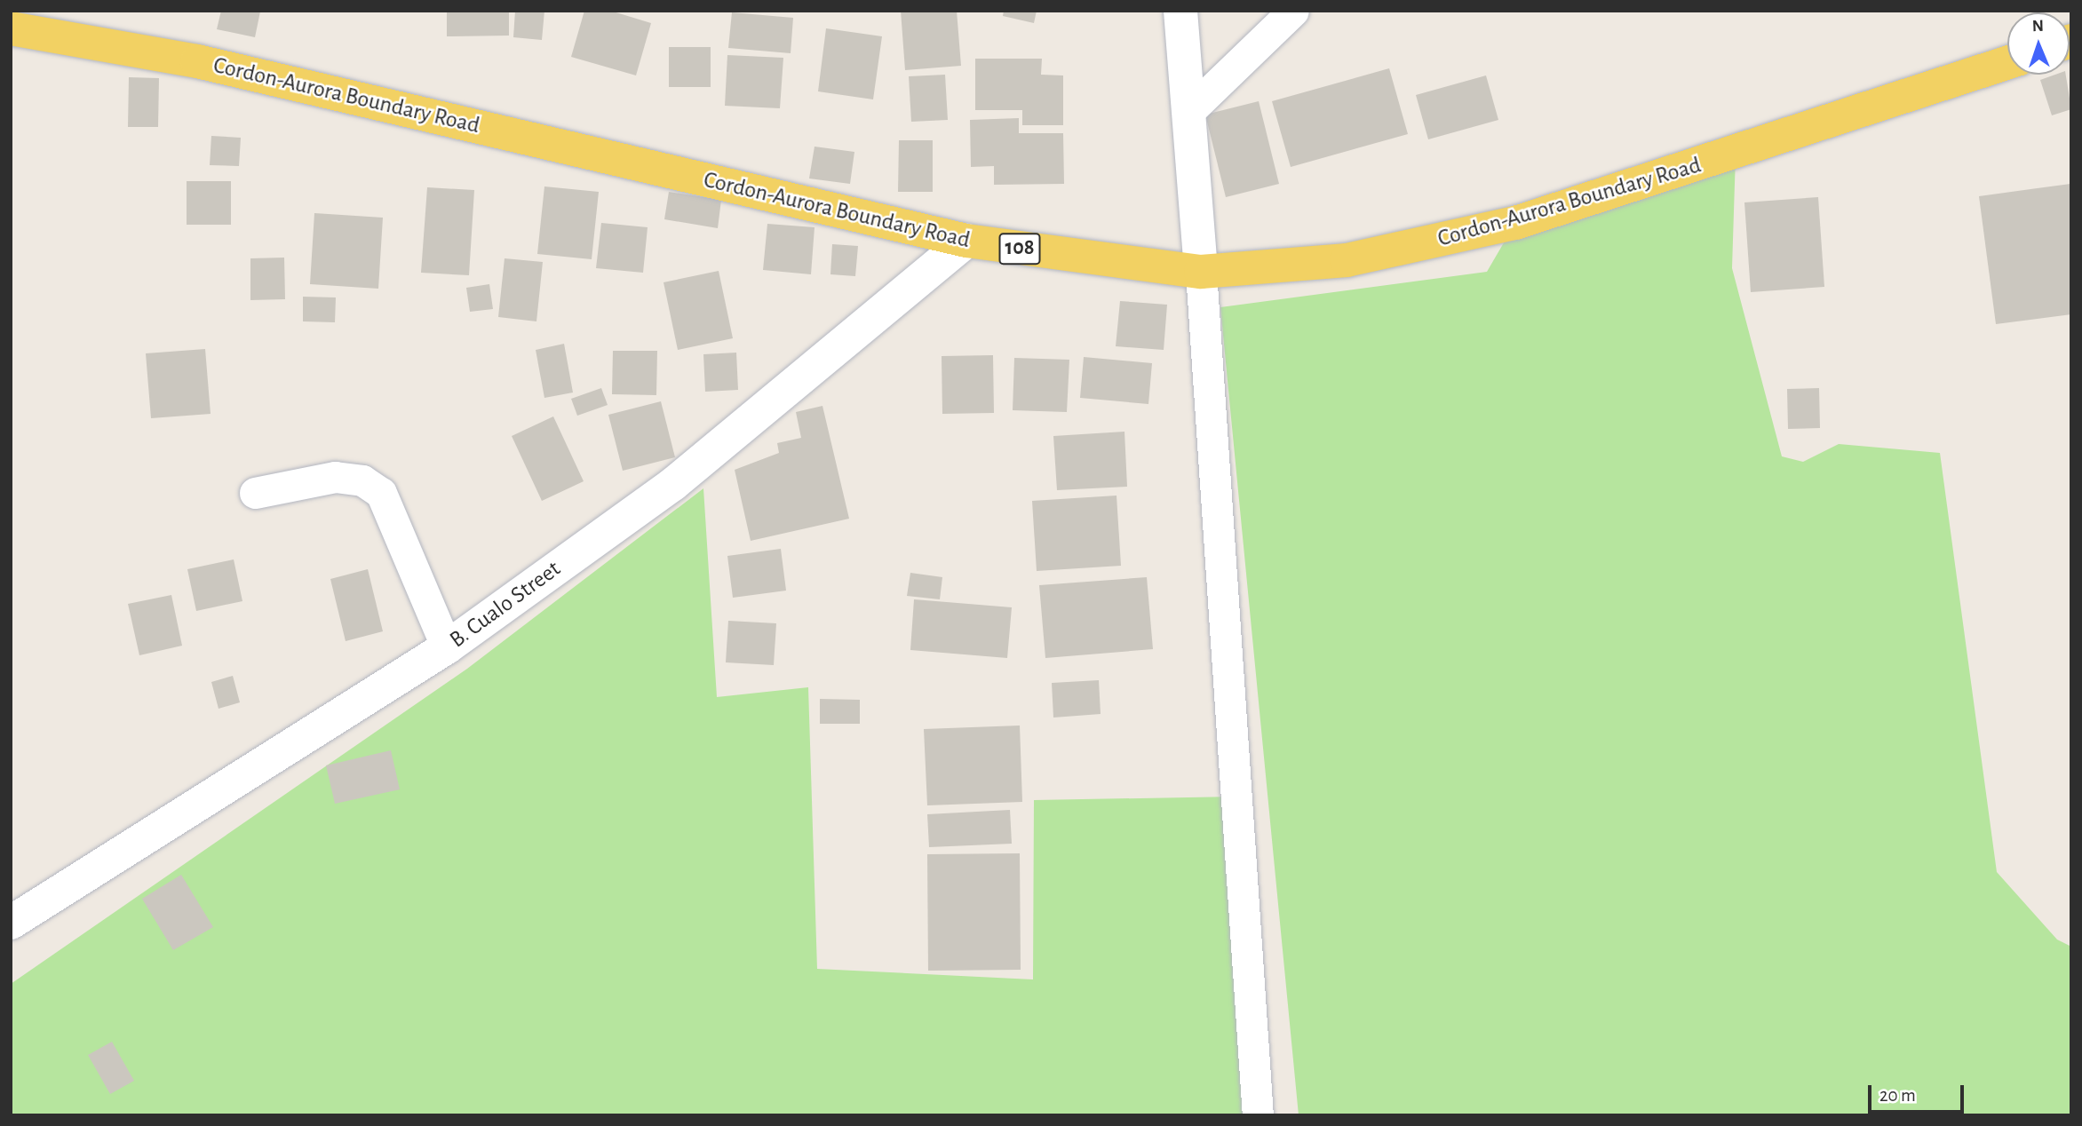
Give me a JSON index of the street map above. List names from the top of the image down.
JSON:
{
  "streets": {
    "main road": ["Cordon-Aurora Boundary Road", "108"],
    "street": ["B. Cualo Street"]
  },
  "crossings": [
    ["Cordon-Aurora Boundary Road", "B. Cualo Street"]
  ],
  "scale_bar": "20 m",
  "north": "top"
}
